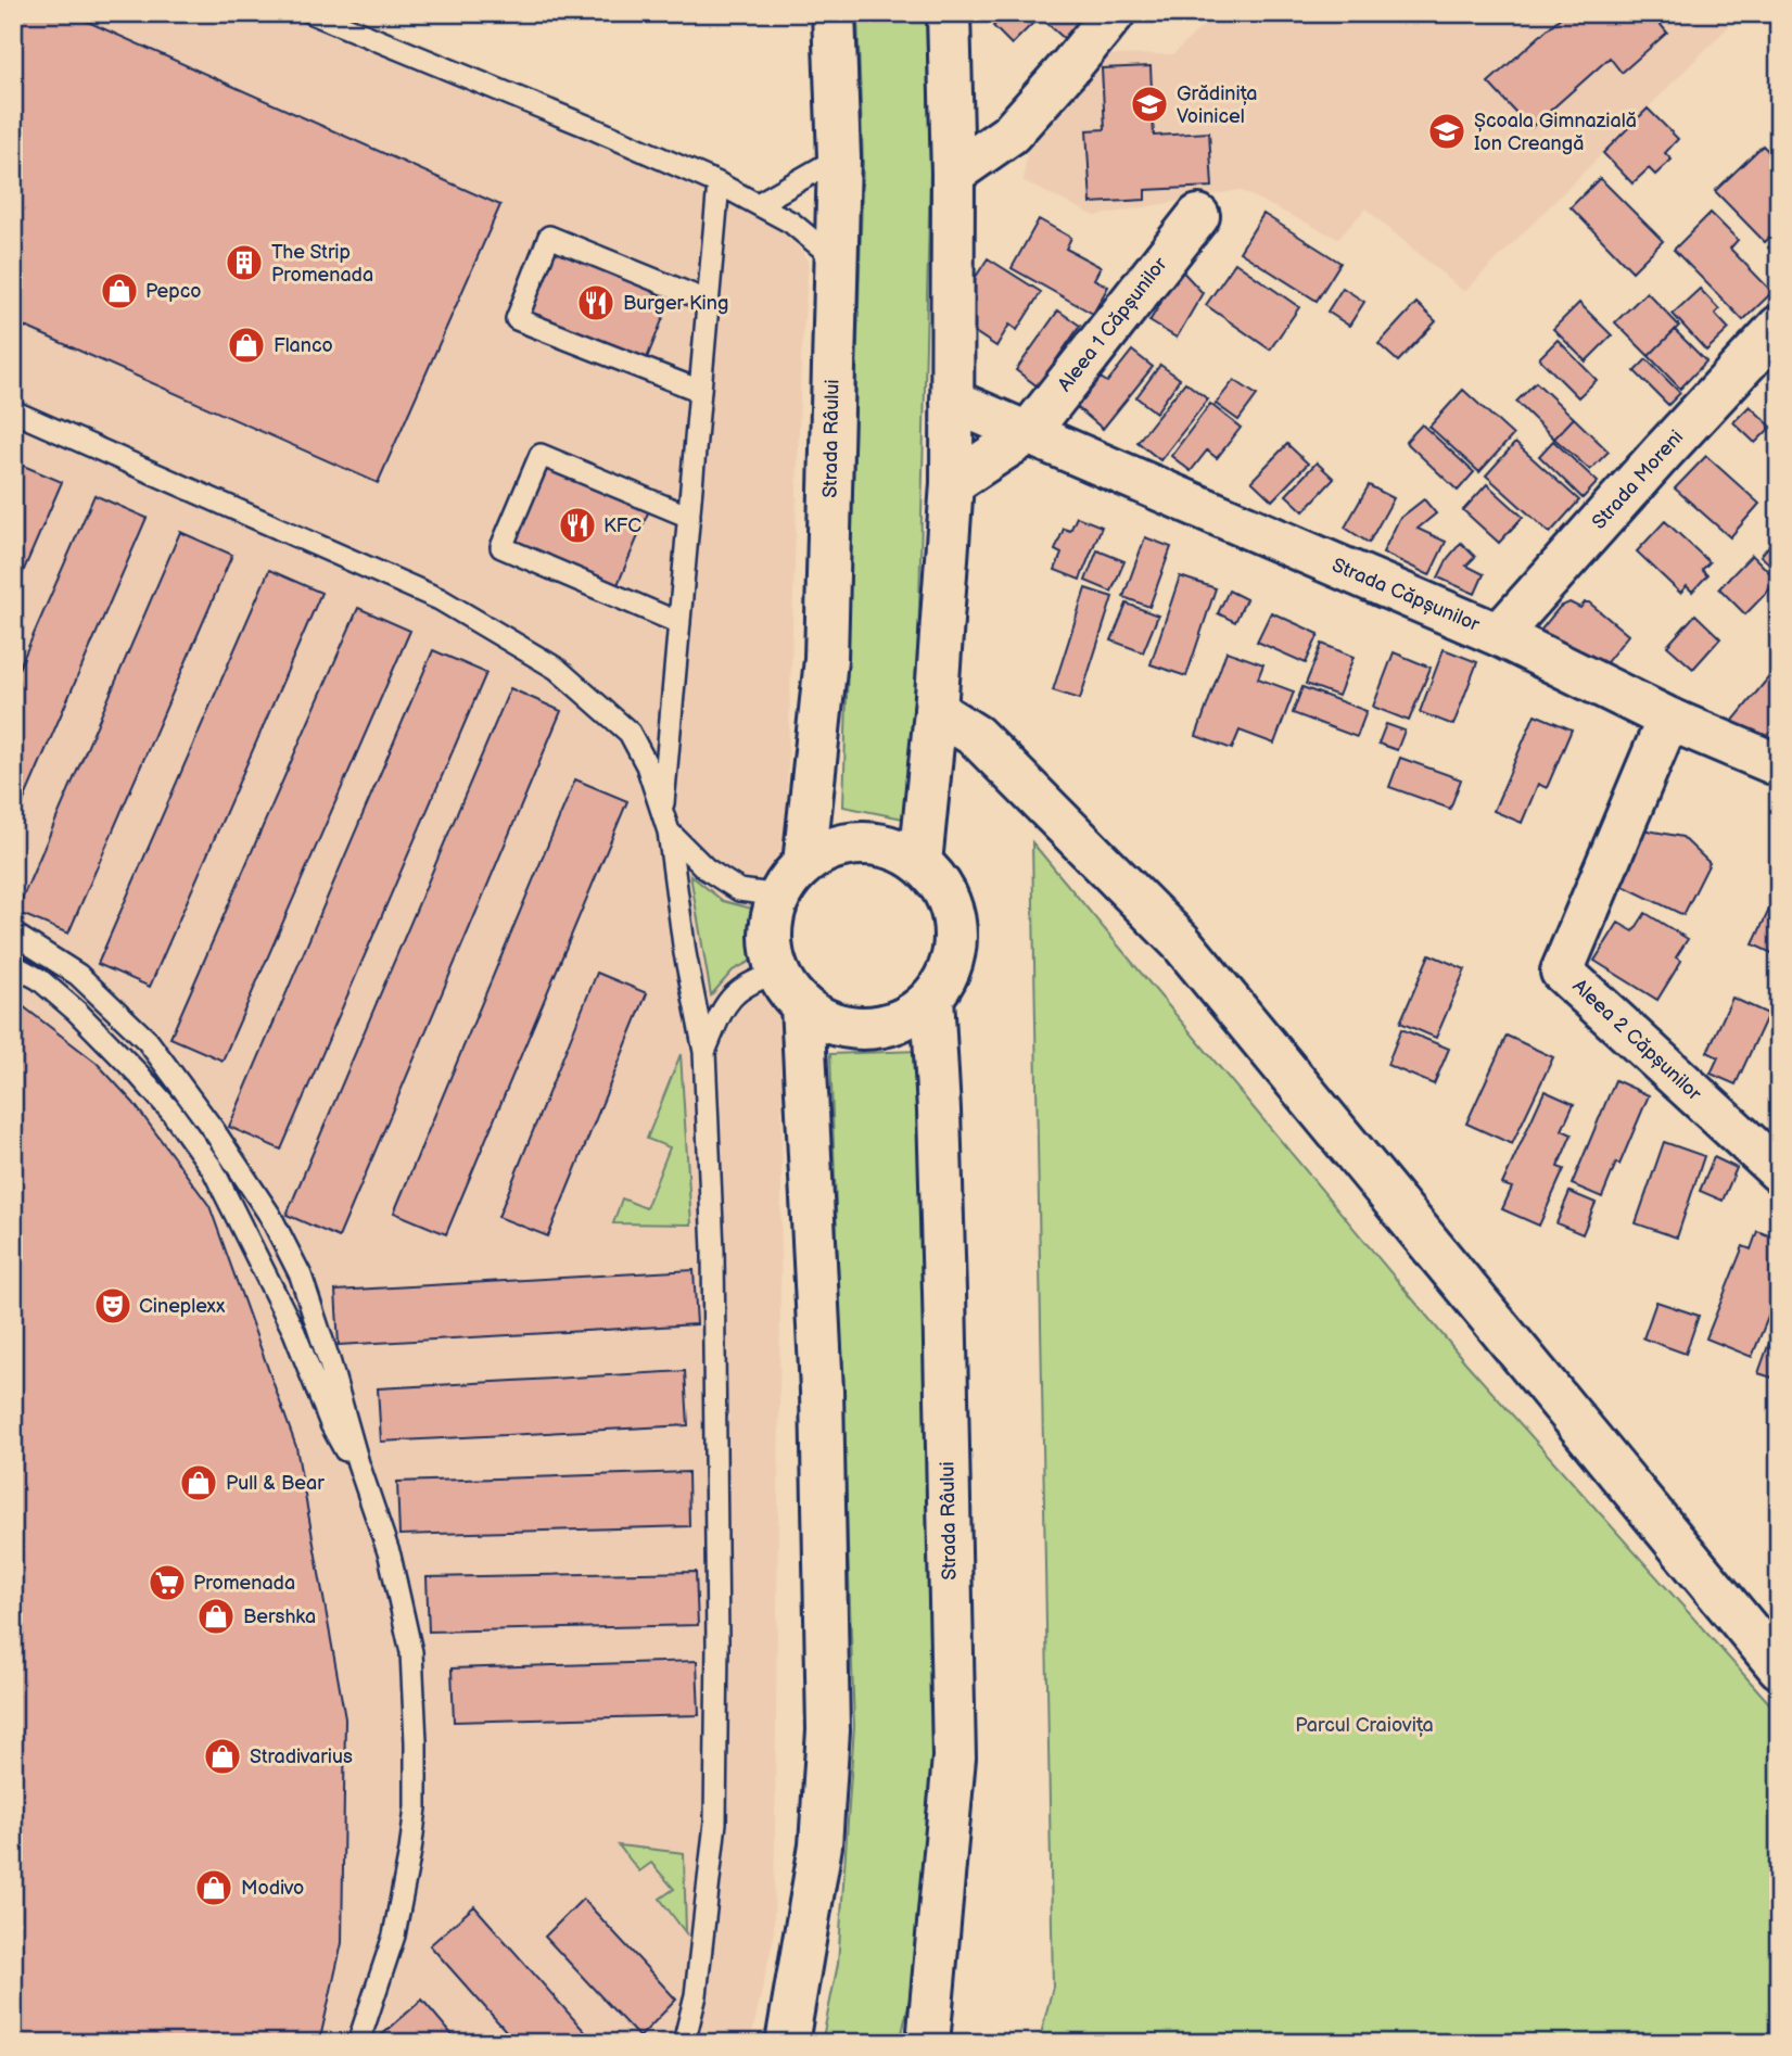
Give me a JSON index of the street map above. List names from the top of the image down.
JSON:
{
  "streets": {
    "main road": [
      "Aleea 1 Căpșunilor",
      "Strada Râului",
      "Strada Moreni",
      "Strada Căpșunilor",
      "Aleea 2 Căpșunilor"
    ]
  },
  "crossings": [
    ["Aleea 1 Căpșunilor", "Strada Căpșunilor"],
    ["Strada Moreni", "Strada Căpșunilor"],
    ["Strada Căpșunilor", "Aleea 2 Căpșunilor"]
  ],
  "parks": ["Parcul Craiovița"],
  "places": {
    "school or university": ["Grădinița Voinicel", "Școala Gimnazială Ion Creangă"],
    "building": ["The Strip Promenada"],
    "shop": [
      "Pepco",
      "Flanco",
      "Pull & Bear",
      "Bershka",
      "Stradivarius",
      "Modivo"
    ],
    "restaurant": ["Burger King", "KFC"],
    "theatre": ["Cineplexx"],
    "supermarket": ["Promenada"]
  }
}
